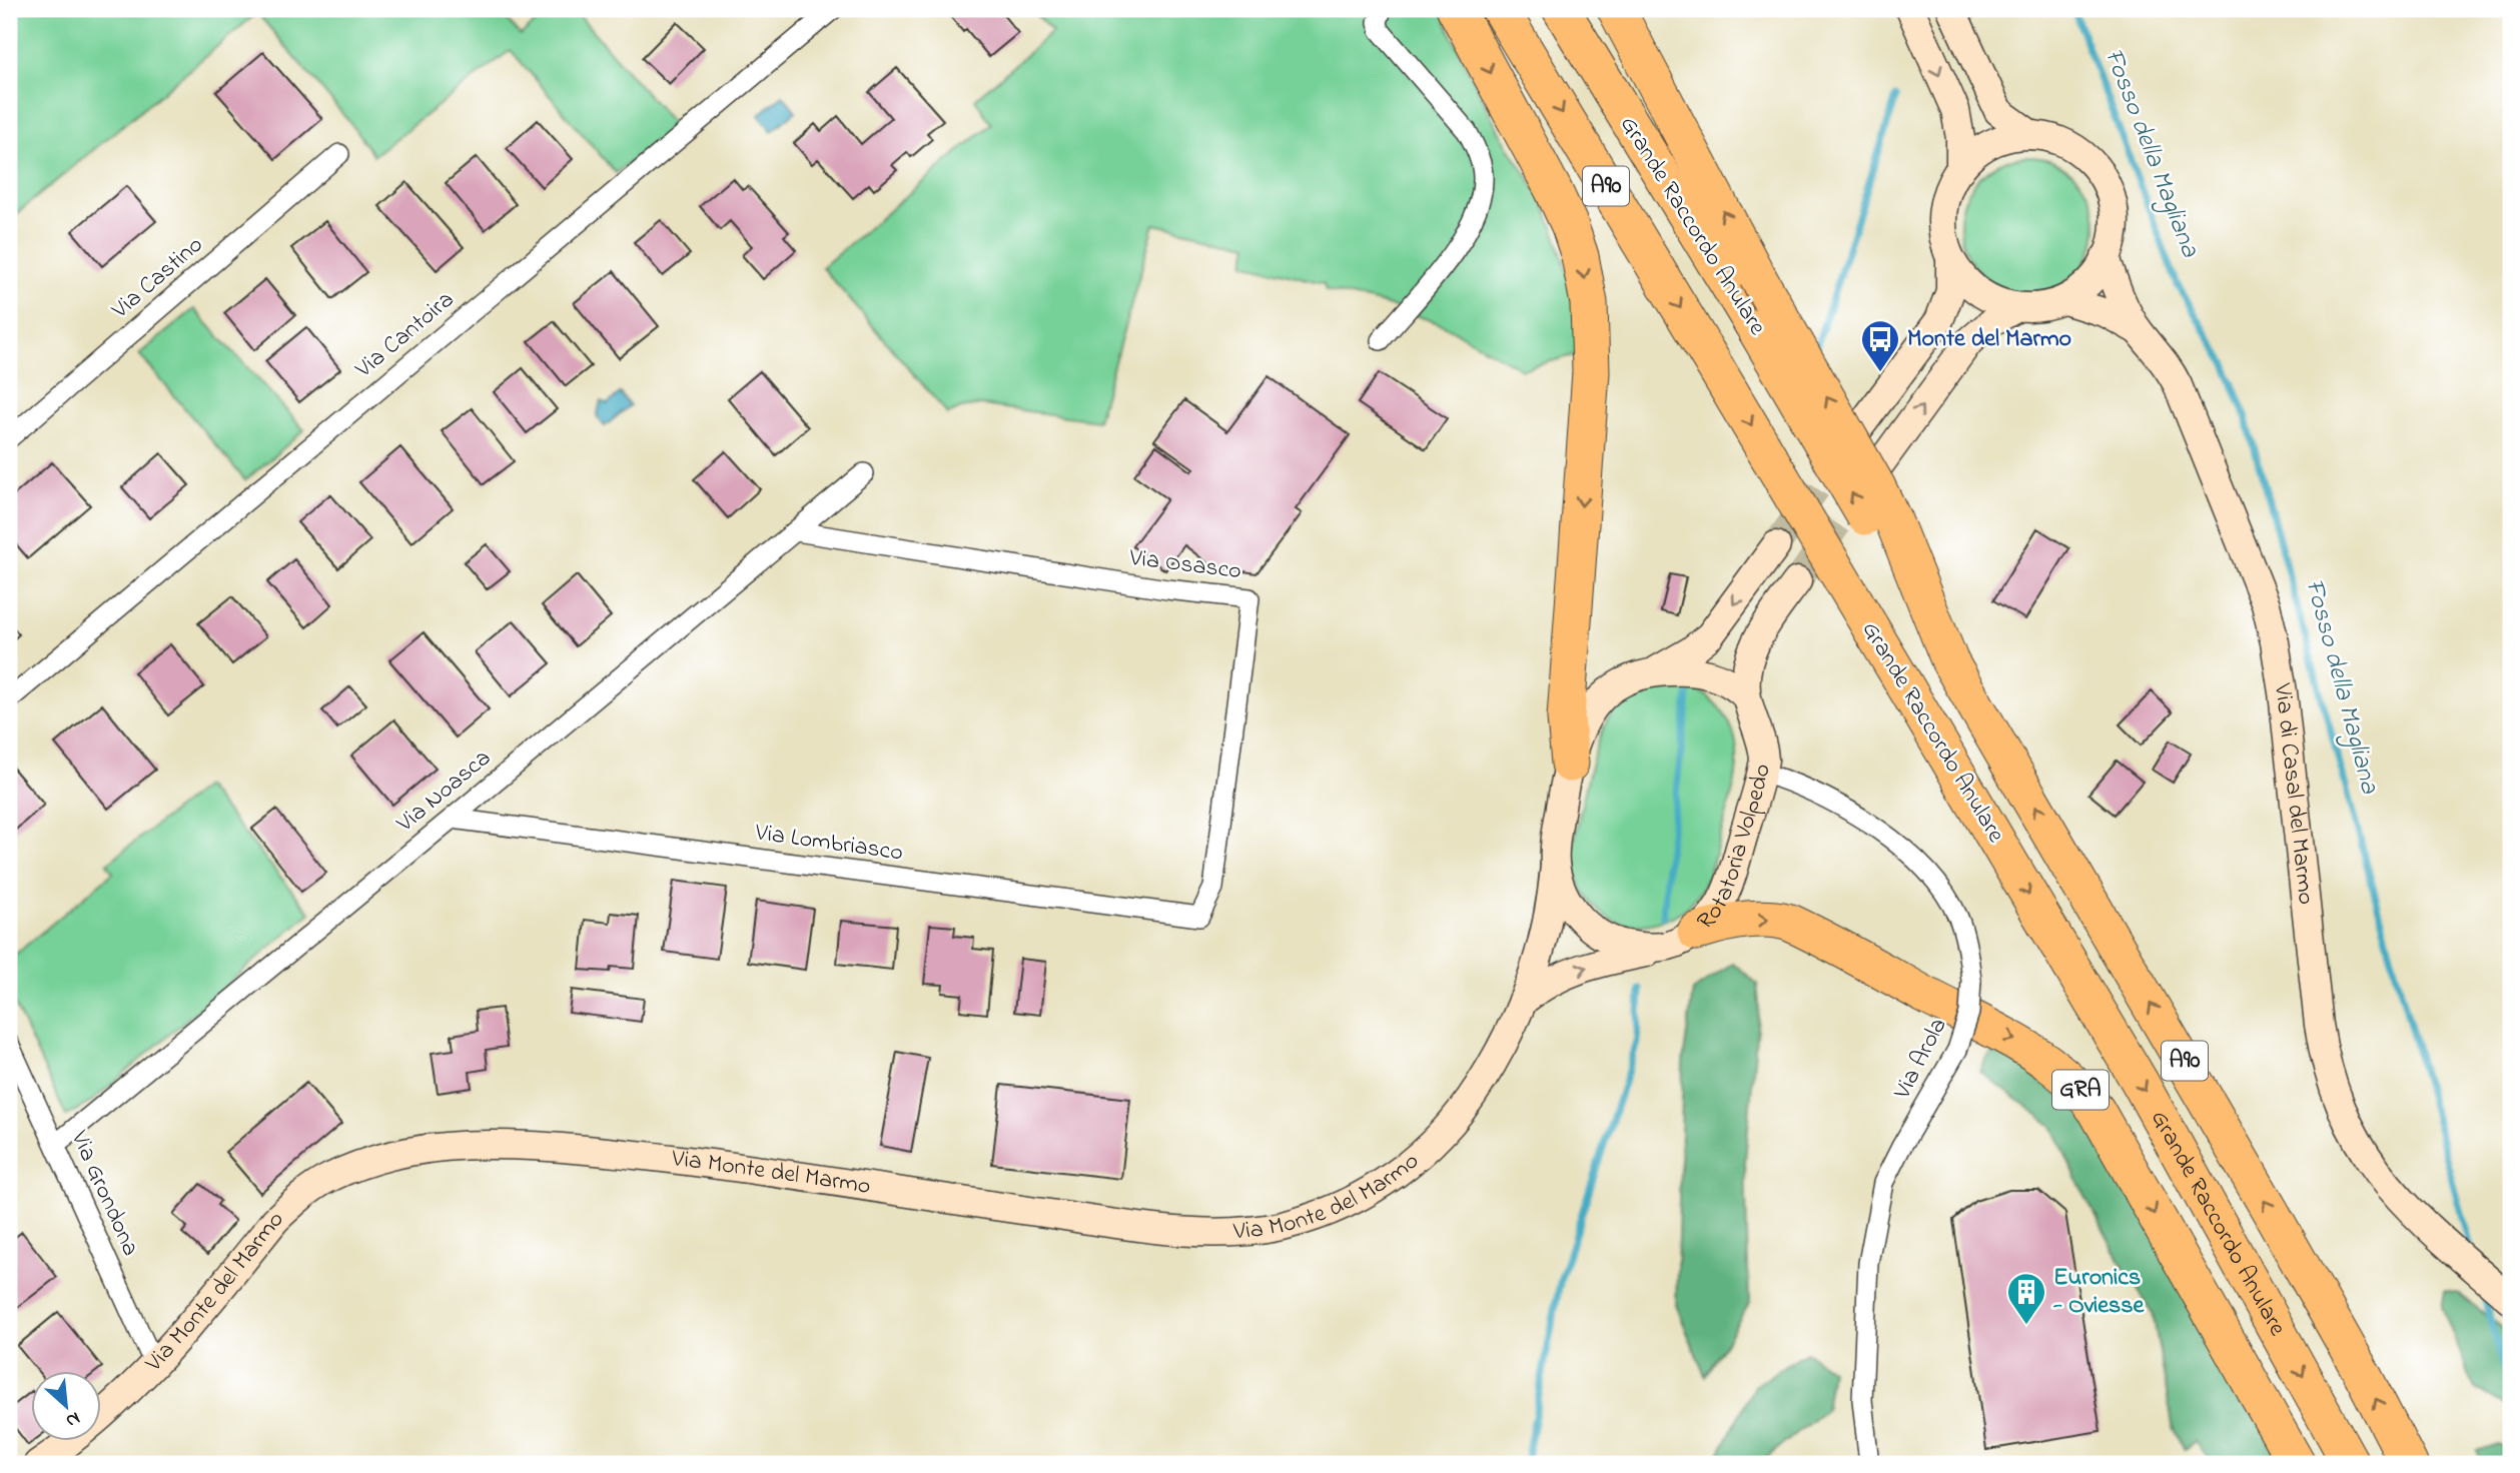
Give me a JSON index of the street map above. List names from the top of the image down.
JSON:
{
  "streets": {
    "highway": ["A90", "Grande Raccordo Anulare", "GRA"],
    "main road": ["Via di Casal del Marmo", "Rotatoria Volpedo", "Via Monte del Marmo"],
    "street": [
      "Via Castino",
      "Via Cantoira",
      "Via Osasco",
      "Via Noasca",
      "Via Lombriasco",
      "Via Arola",
      "Via Grondona"
    ]
  },
  "crossings": [
    ["Via Osasco", "Via Noasca"],
    ["Via Osasco", "Via Lombriasco"],
    ["Via Noasca", "Via Lombriasco"],
    ["Via Noasca", "Via Grondona"],
    ["Rotatoria Volpedo", "Via Arola"],
    ["Rotatoria Volpedo", "GRA"],
    ["Rotatoria Volpedo", "Via Monte del Marmo"],
    ["Via Arola", "GRA"],
    ["Via Arola", "Via Monte del Marmo"],
    ["GRA", "Via Monte del Marmo"],
    ["Via Monte del Marmo", "Via Grondona"]
  ],
  "water": ["Fosso della Magliana"],
  "places": {
    "bus stop": ["Monte del Marmo"],
    "building": ["Euronics - Oviesse"]
  },
  "north": "bottom right"
}
